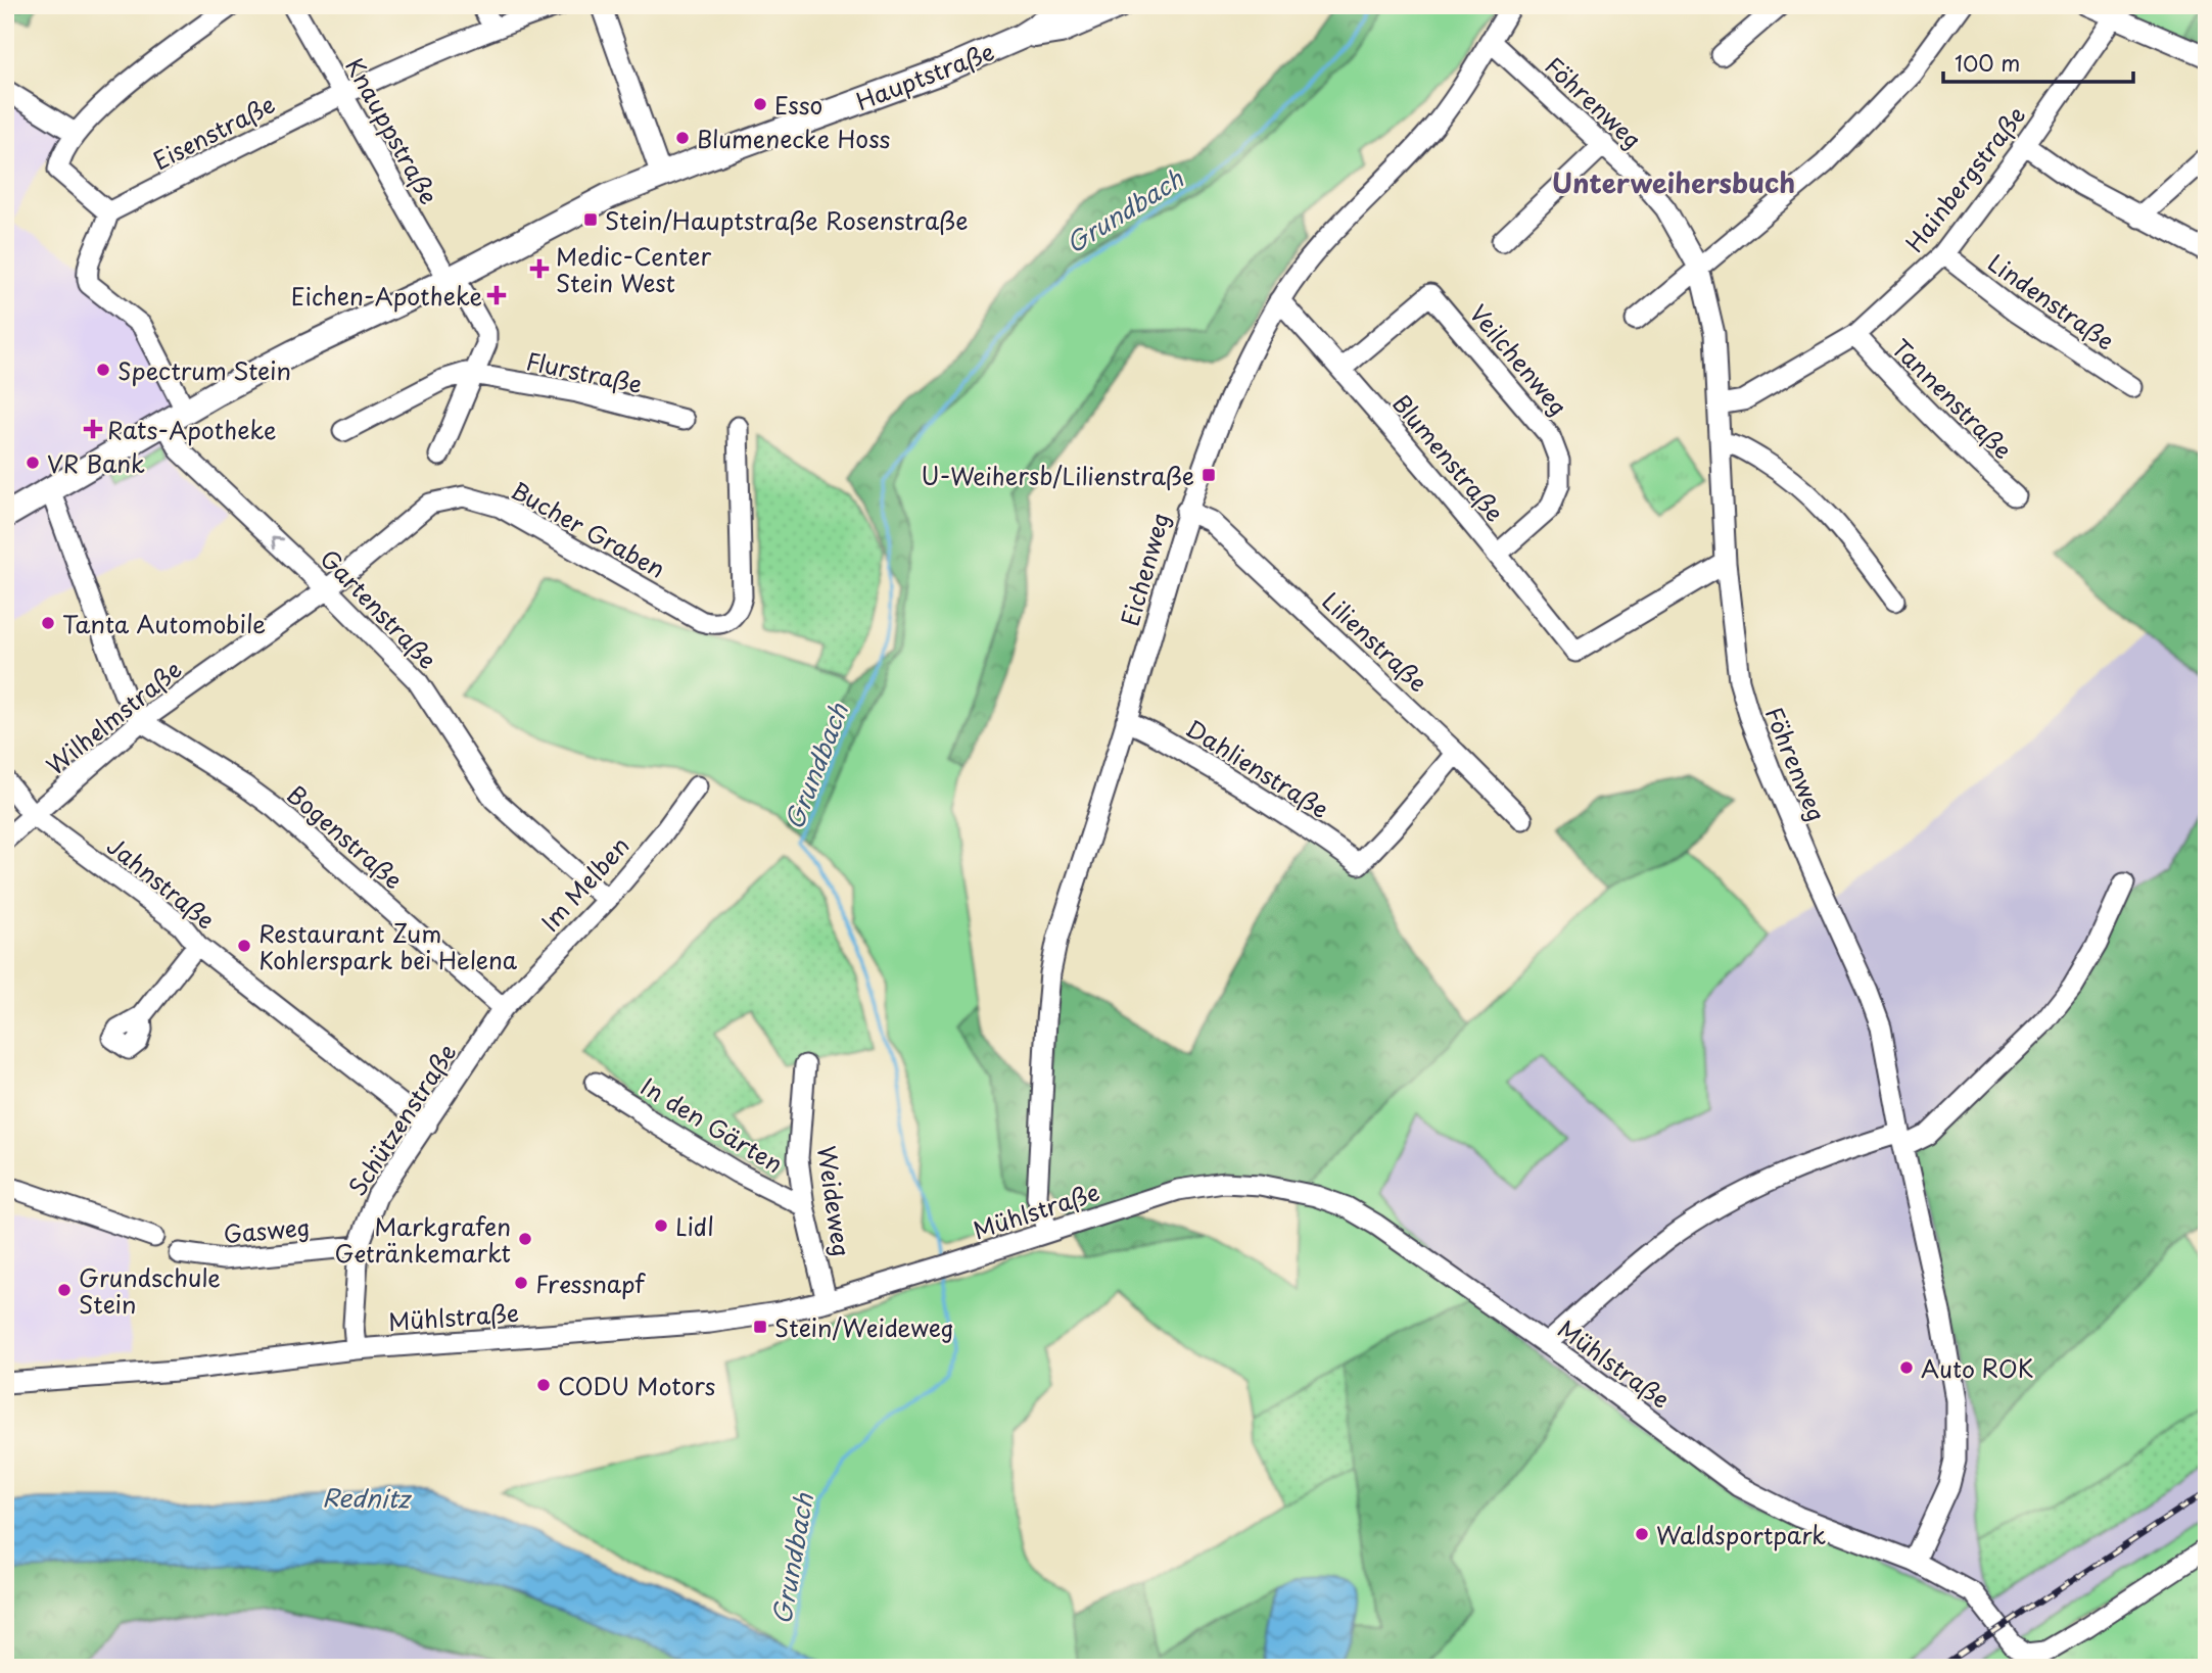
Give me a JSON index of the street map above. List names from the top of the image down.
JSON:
{
  "streets": {
    "main road": ["Hauptstraße"],
    "street": [
      "Föhrenweg",
      "Knauppstraße",
      "Eisenstraße",
      "Hainbergstraße",
      "Lindenstraße",
      "Veilchenweg",
      "Flurstraße",
      "Tannenstraße",
      "Blumenstraße",
      "Bucher Graben",
      "Eichenweg",
      "Gartenstraße",
      "Lilienstraße",
      "Wilhelmstraße",
      "Dahlienstraße",
      "Bogenstraße",
      "Jahnstraße",
      "Im Melben",
      "Schützenstraße",
      "In den Gärten",
      "Weideweg",
      "Mühlstraße",
      "Gasweg"
    ]
  },
  "crossings": [
    ["Hauptstraße", "Knauppstraße"],
    ["Hauptstraße", "Gartenstraße"],
    ["Föhrenweg", "Hainbergstraße"],
    ["Föhrenweg", "Blumenstraße"],
    ["Föhrenweg", "Eichenweg"],
    ["Föhrenweg", "Mühlstraße"],
    ["Knauppstraße", "Eisenstraße"],
    ["Knauppstraße", "Flurstraße"],
    ["Hainbergstraße", "Lindenstraße"],
    ["Hainbergstraße", "Tannenstraße"],
    ["Veilchenweg", "Blumenstraße"],
    ["Blumenstraße", "Eichenweg"],
    ["Bucher Graben", "Gartenstraße"],
    ["Bucher Graben", "Wilhelmstraße"],
    ["Eichenweg", "Lilienstraße"],
    ["Eichenweg", "Dahlienstraße"],
    ["Eichenweg", "Mühlstraße"],
    ["Gartenstraße", "Wilhelmstraße"],
    ["Gartenstraße", "Im Melben"],
    ["Lilienstraße", "Dahlienstraße"],
    ["Wilhelmstraße", "Bogenstraße"],
    ["Wilhelmstraße", "Jahnstraße"],
    ["Bogenstraße", "Im Melben"],
    ["Bogenstraße", "Schützenstraße"],
    ["Jahnstraße", "Schützenstraße"],
    ["Im Melben", "Schützenstraße"],
    ["Schützenstraße", "Mühlstraße"],
    ["Schützenstraße", "Gasweg"],
    ["In den Gärten", "Weideweg"],
    ["Weideweg", "Mühlstraße"]
  ],
  "districts": ["Unterweihersbuch"],
  "water": ["Grundbach", "Rednitz"],
  "places": {
    "other": [
      "Esso",
      "Blumenecke Hoss",
      "Spectrum Stein",
      "VR Bank",
      "Tanta Automobile",
      "Restaurant Zum Kohlerspark bei Helena",
      "Lidl",
      "Markgrafen Getränkemarkt",
      "Fressnapf",
      "Grundschule Stein",
      "Auto ROK",
      "CODU Motors",
      "Waldsportpark"
    ],
    "transit": ["Stein/Hauptstraße Rosenstraße", "U-Weihersb/Lilienstraße", "Stein/Weideweg"],
    "health": ["Medic-Center Stein West", "Eichen-Apotheke", "Rats-Apotheke"]
  },
  "scale_bar": "100 m"
}
